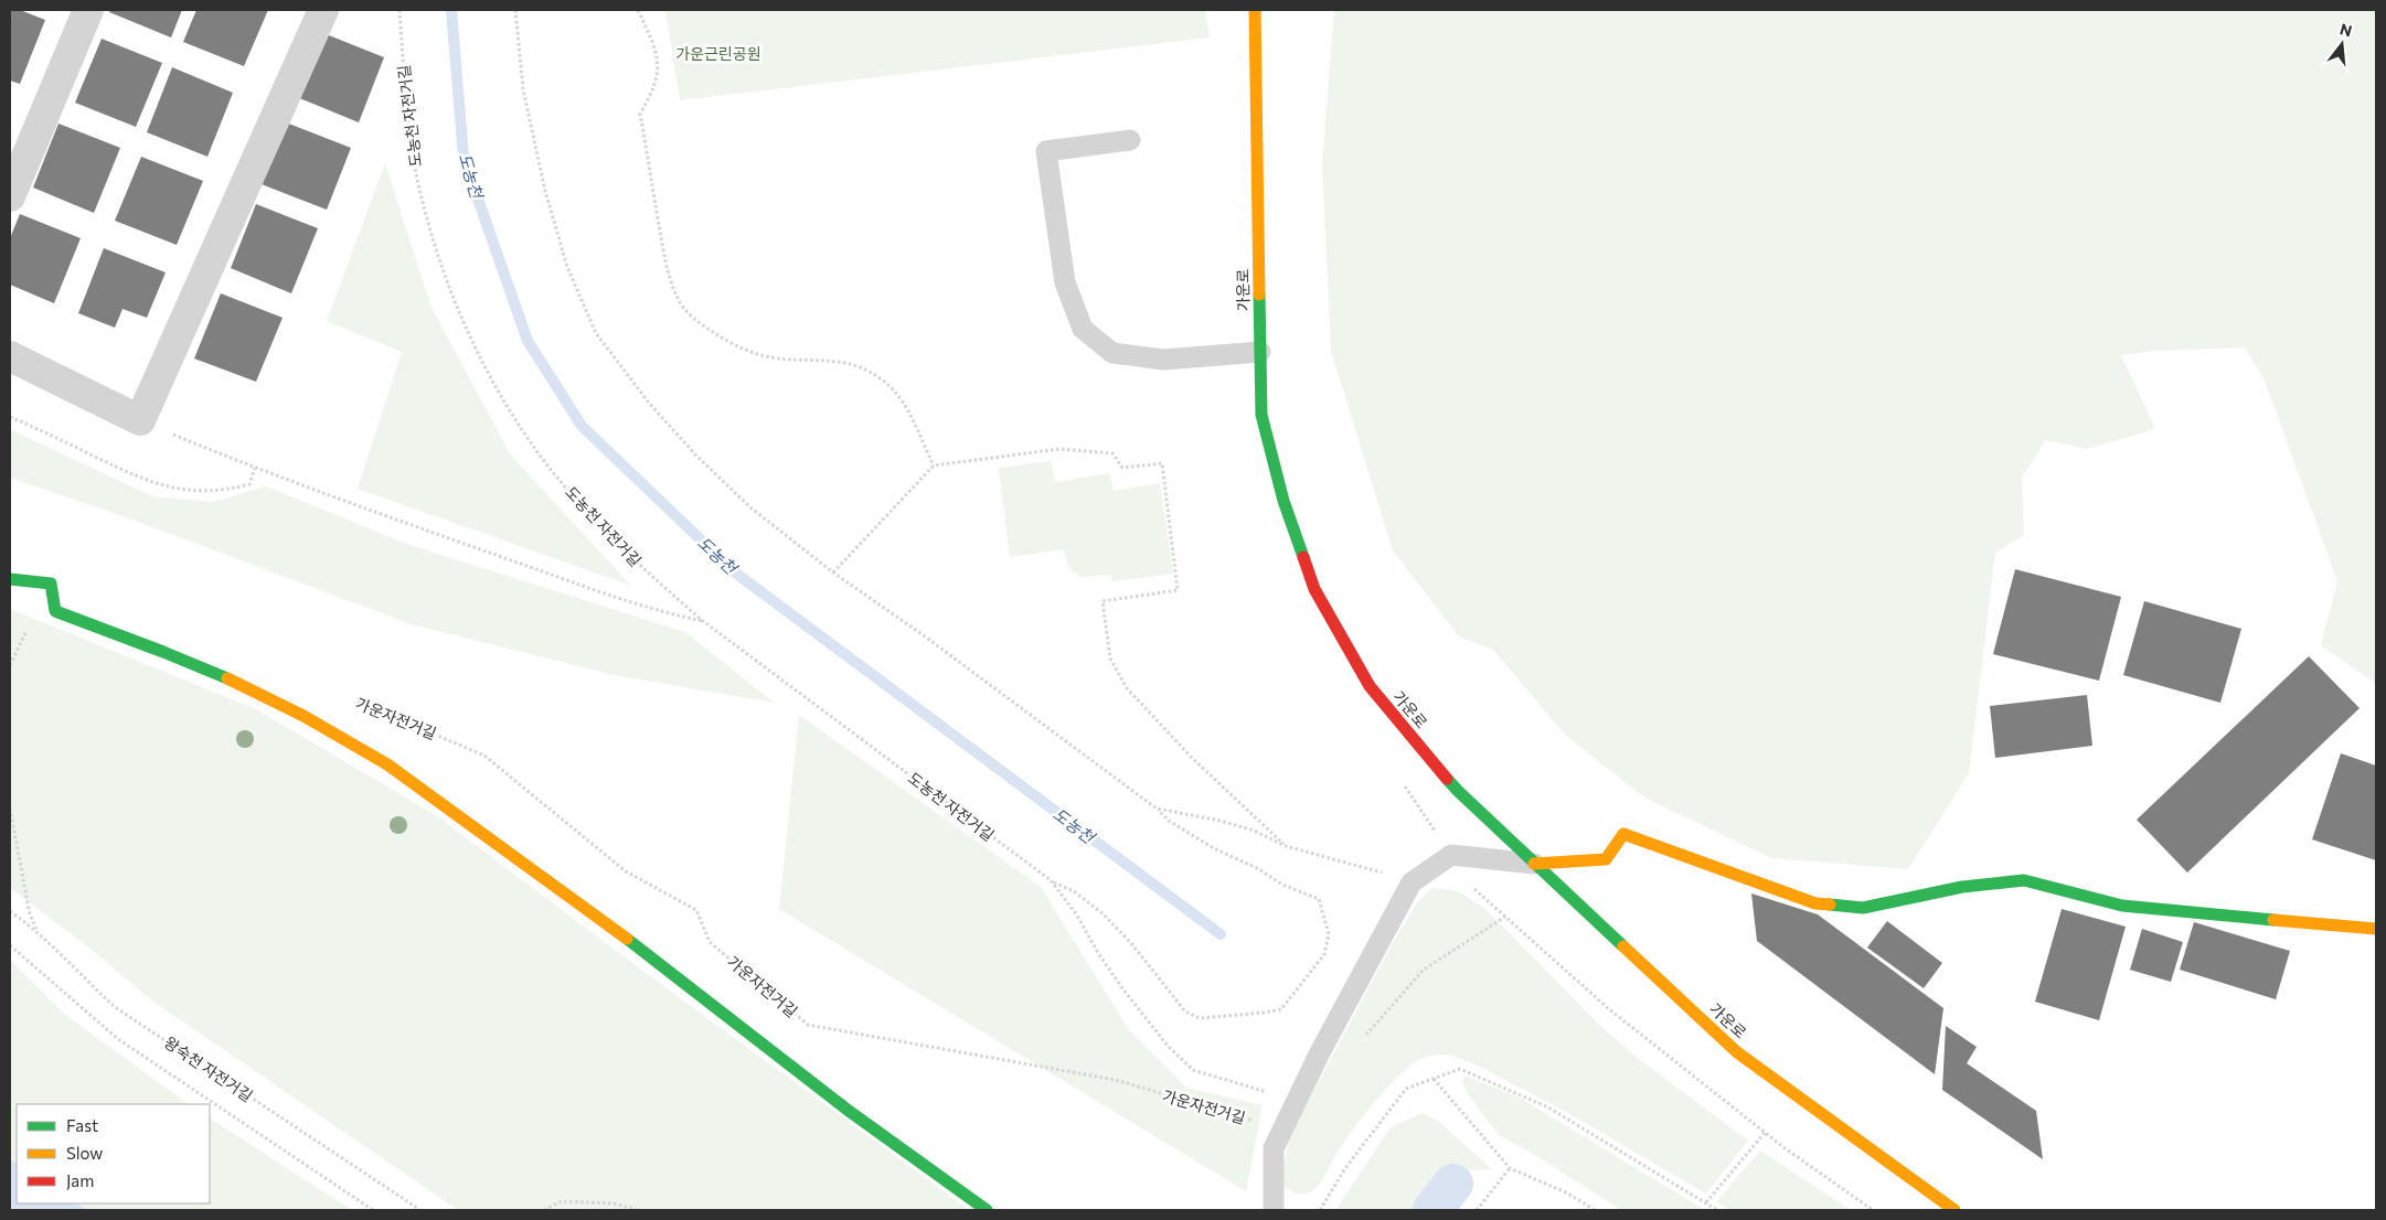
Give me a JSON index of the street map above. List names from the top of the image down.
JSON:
{
  "streets": {
    "street": ["가운로"],
    "path": ["도농천 자전거길", "가운자전거길", "왕숙천 자전거길"]
  },
  "water": ["도농천"],
  "parks": ["가운근린공원"],
  "legend": ["Fast", "Slow", "Jam"],
  "north": "top"
}
